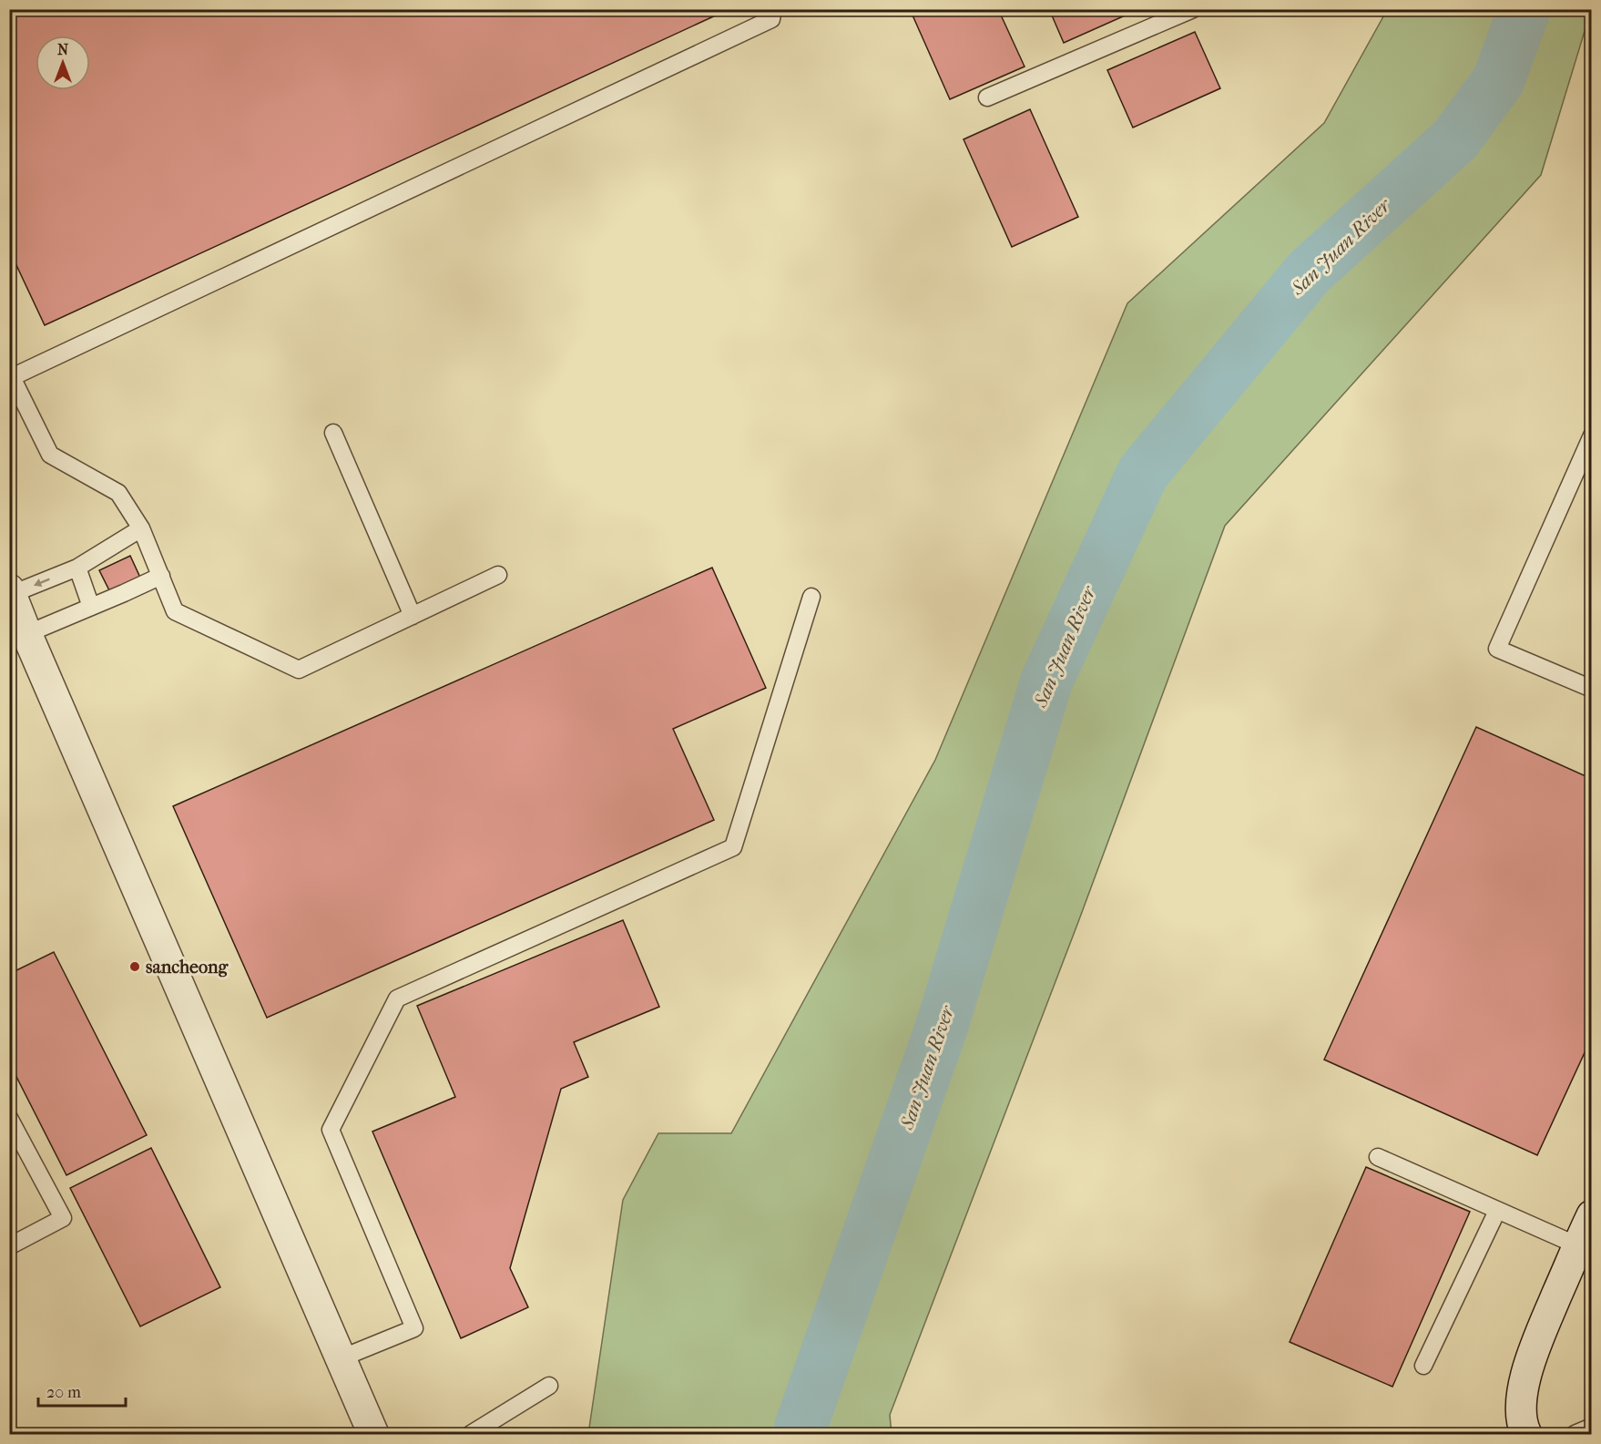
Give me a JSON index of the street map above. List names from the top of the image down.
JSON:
{
  "water": ["San Juan River"],
  "places": ["sancheong"],
  "scale_bar": "20 m",
  "north": "top"
}
